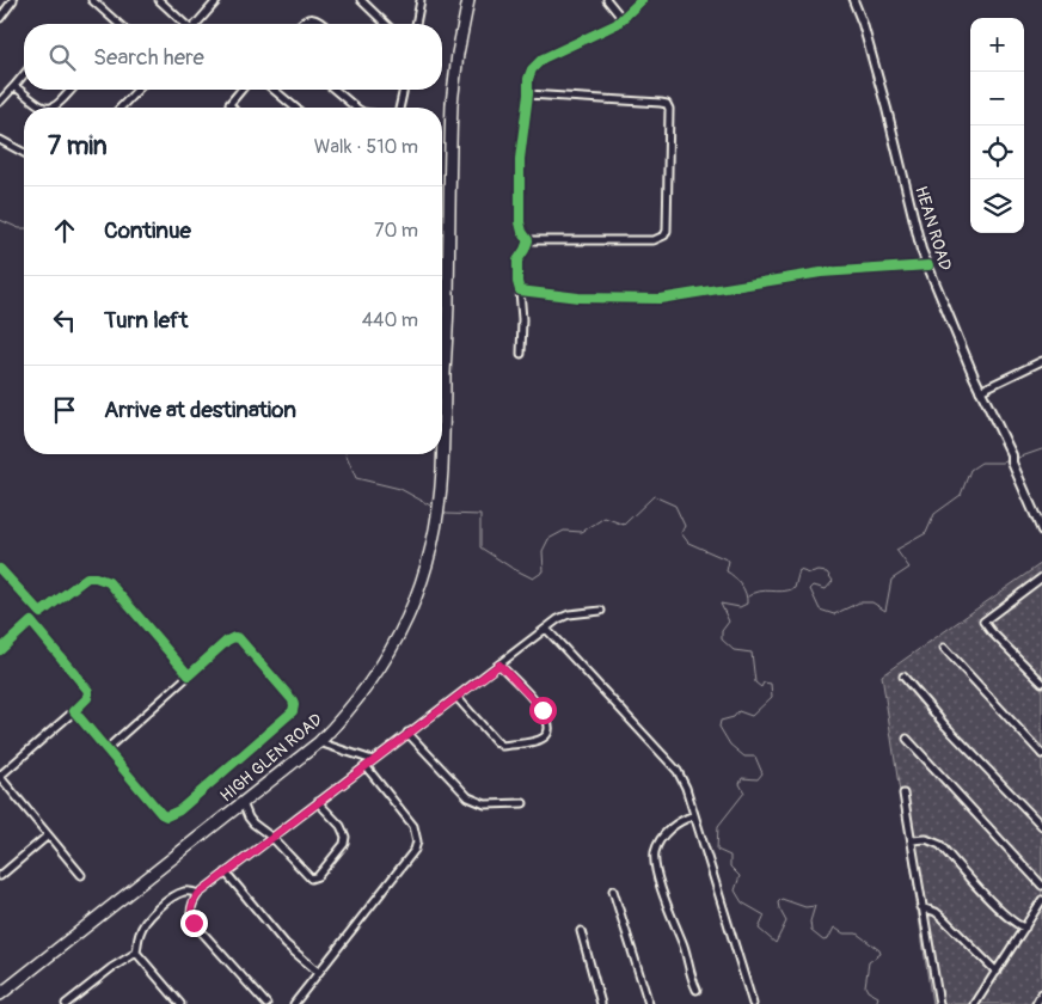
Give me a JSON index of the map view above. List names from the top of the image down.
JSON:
{
  "streets": {
    "main road": ["HIGH GLEN ROAD"],
    "street": ["HEAN ROAD"]
  },
  "page": {
    "map_buttons": ["+", "−"],
    "search": "Search here",
    "heading": ["7 min", "Walk · 510 m"],
    "list": [
      ["Continue", "70 m"],
      ["Turn left", "440 m"],
      "Arrive at destination"
    ]
  }
}
